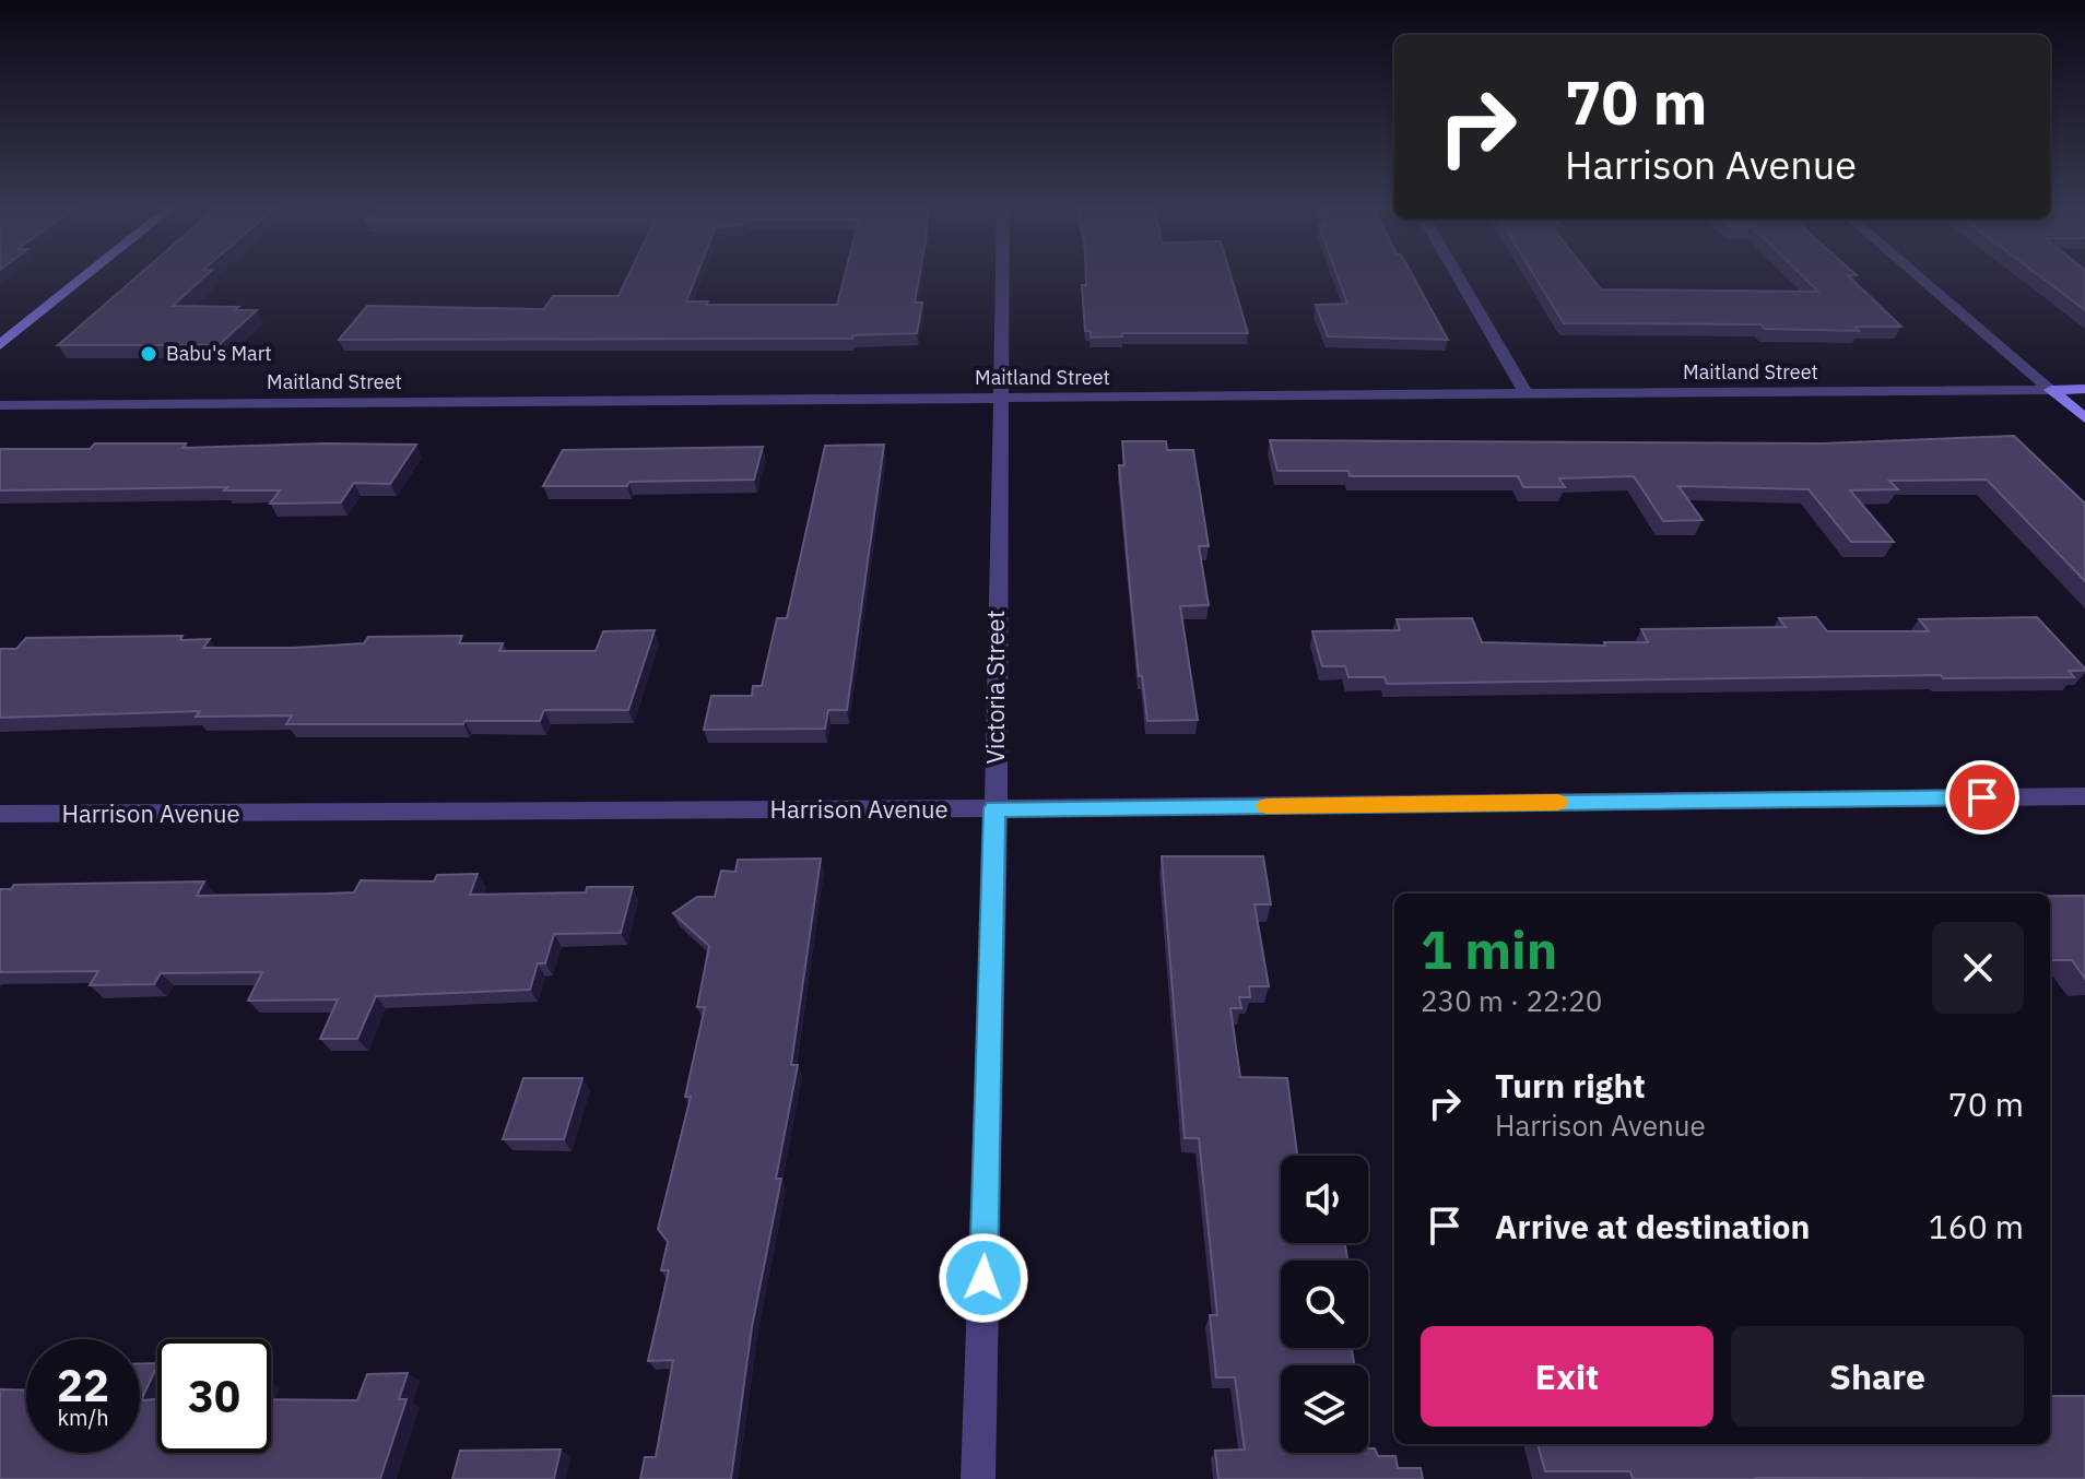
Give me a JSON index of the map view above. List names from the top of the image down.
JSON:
{
  "streets": {
    "street": ["Maitland Street", "Victoria Street", "Harrison Avenue"]
  },
  "crossings": [
    ["Maitland Street", "Victoria Street"],
    ["Victoria Street", "Harrison Avenue"]
  ],
  "places": ["Babu's Mart"],
  "page": {
    "turn": ["70 m", "Harrison Avenue"],
    "heading": ["1 min", "230 m · 22:20"],
    "list": [
      {
        "name": "Turn right",
        "note": "Harrison Avenue",
        "value": "70 m"
      },
      {
        "name": "Arrive at destination",
        "value": "160 m"
      }
    ],
    "buttons": ["Exit", "Share"],
    "speed": "22 km/h",
    "limit": "30"
  }
}
